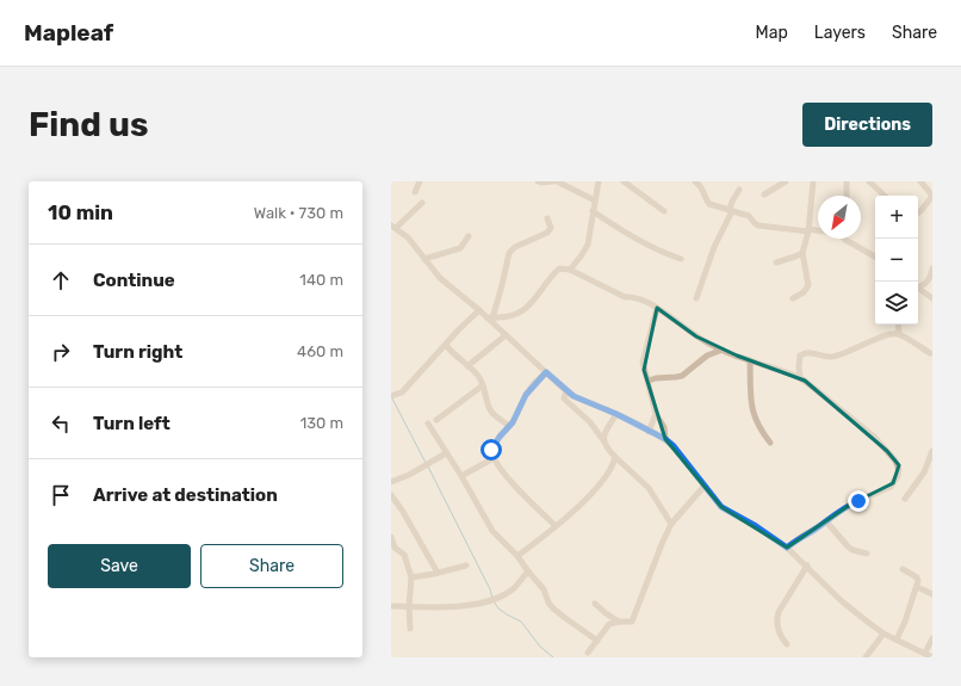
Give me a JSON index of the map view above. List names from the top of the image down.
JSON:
{
  "north": "bottom left",
  "page": {
    "header": "Mapleaf",
    "nav": ["Map", "Layers", "Share"],
    "buttons": [
      "Directions",
      ["Save", "Share"]
    ],
    "title": "Find us",
    "heading": ["10 min", "Walk · 730 m"],
    "map_buttons": ["+", "−"],
    "list": [
      ["Continue", "140 m"],
      ["Turn right", "460 m"],
      ["Turn left", "130 m"],
      "Arrive at destination"
    ]
  }
}
